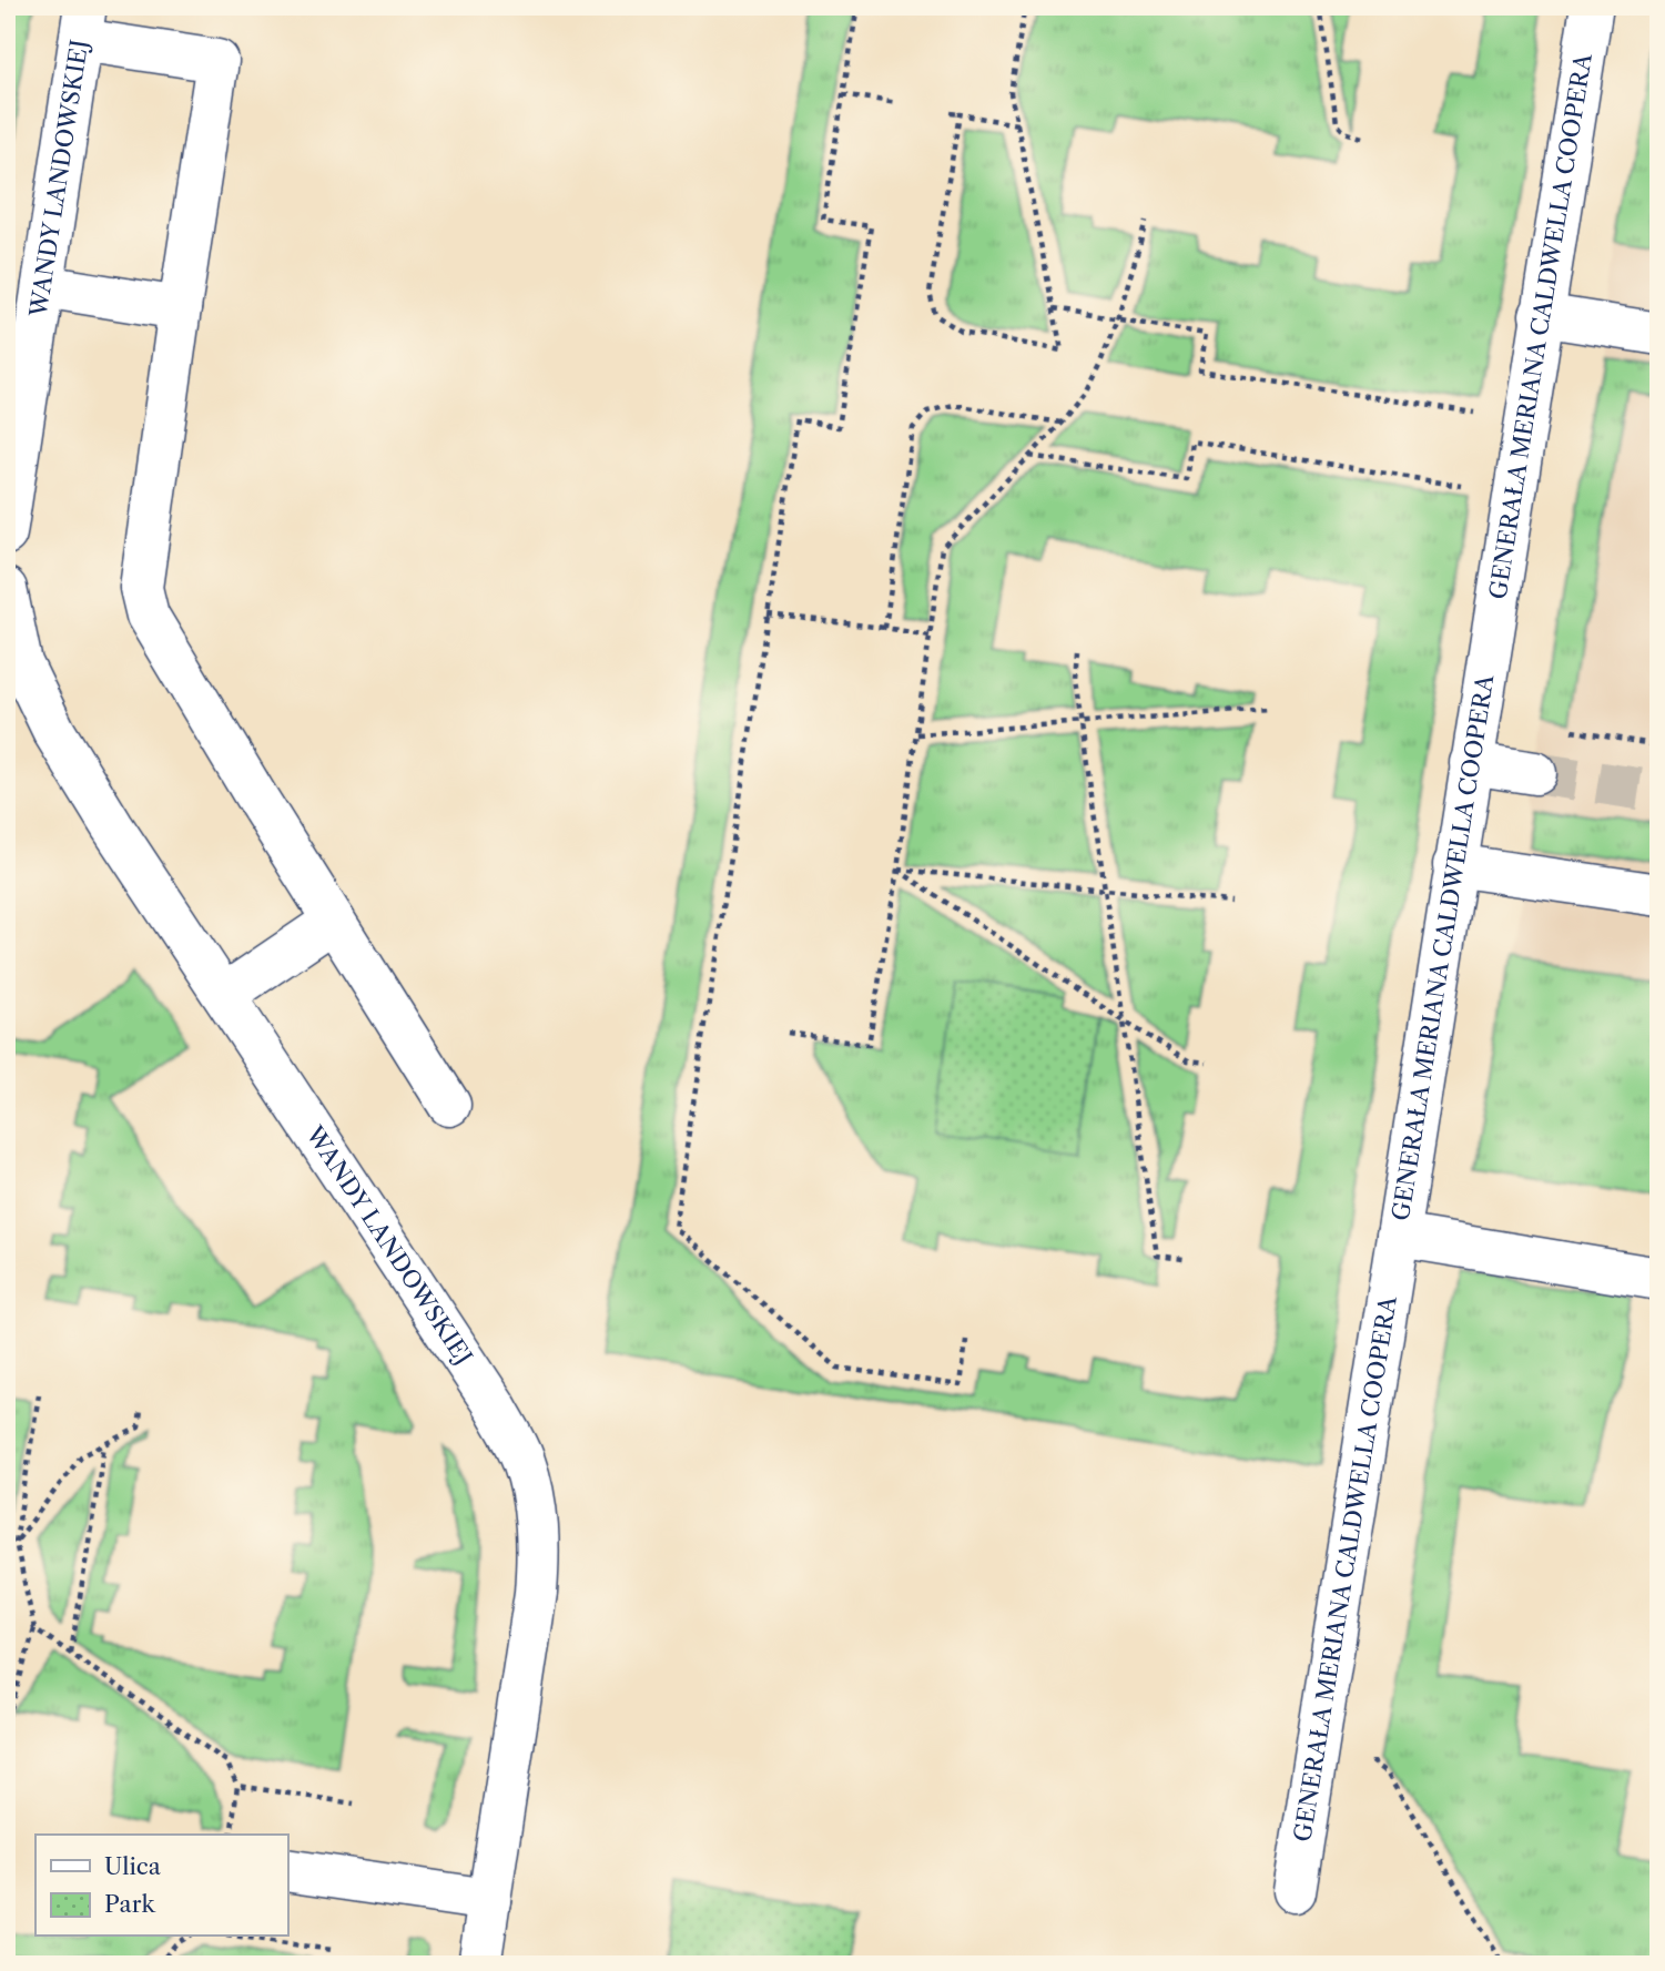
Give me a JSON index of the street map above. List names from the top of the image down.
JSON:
{
  "streets": {
    "street": ["WANDY LANDOWSKIEJ", "GENERAŁA MERIANA CALDWELLA COOPERA"]
  },
  "legend": ["Ulica", "Park"]
}
